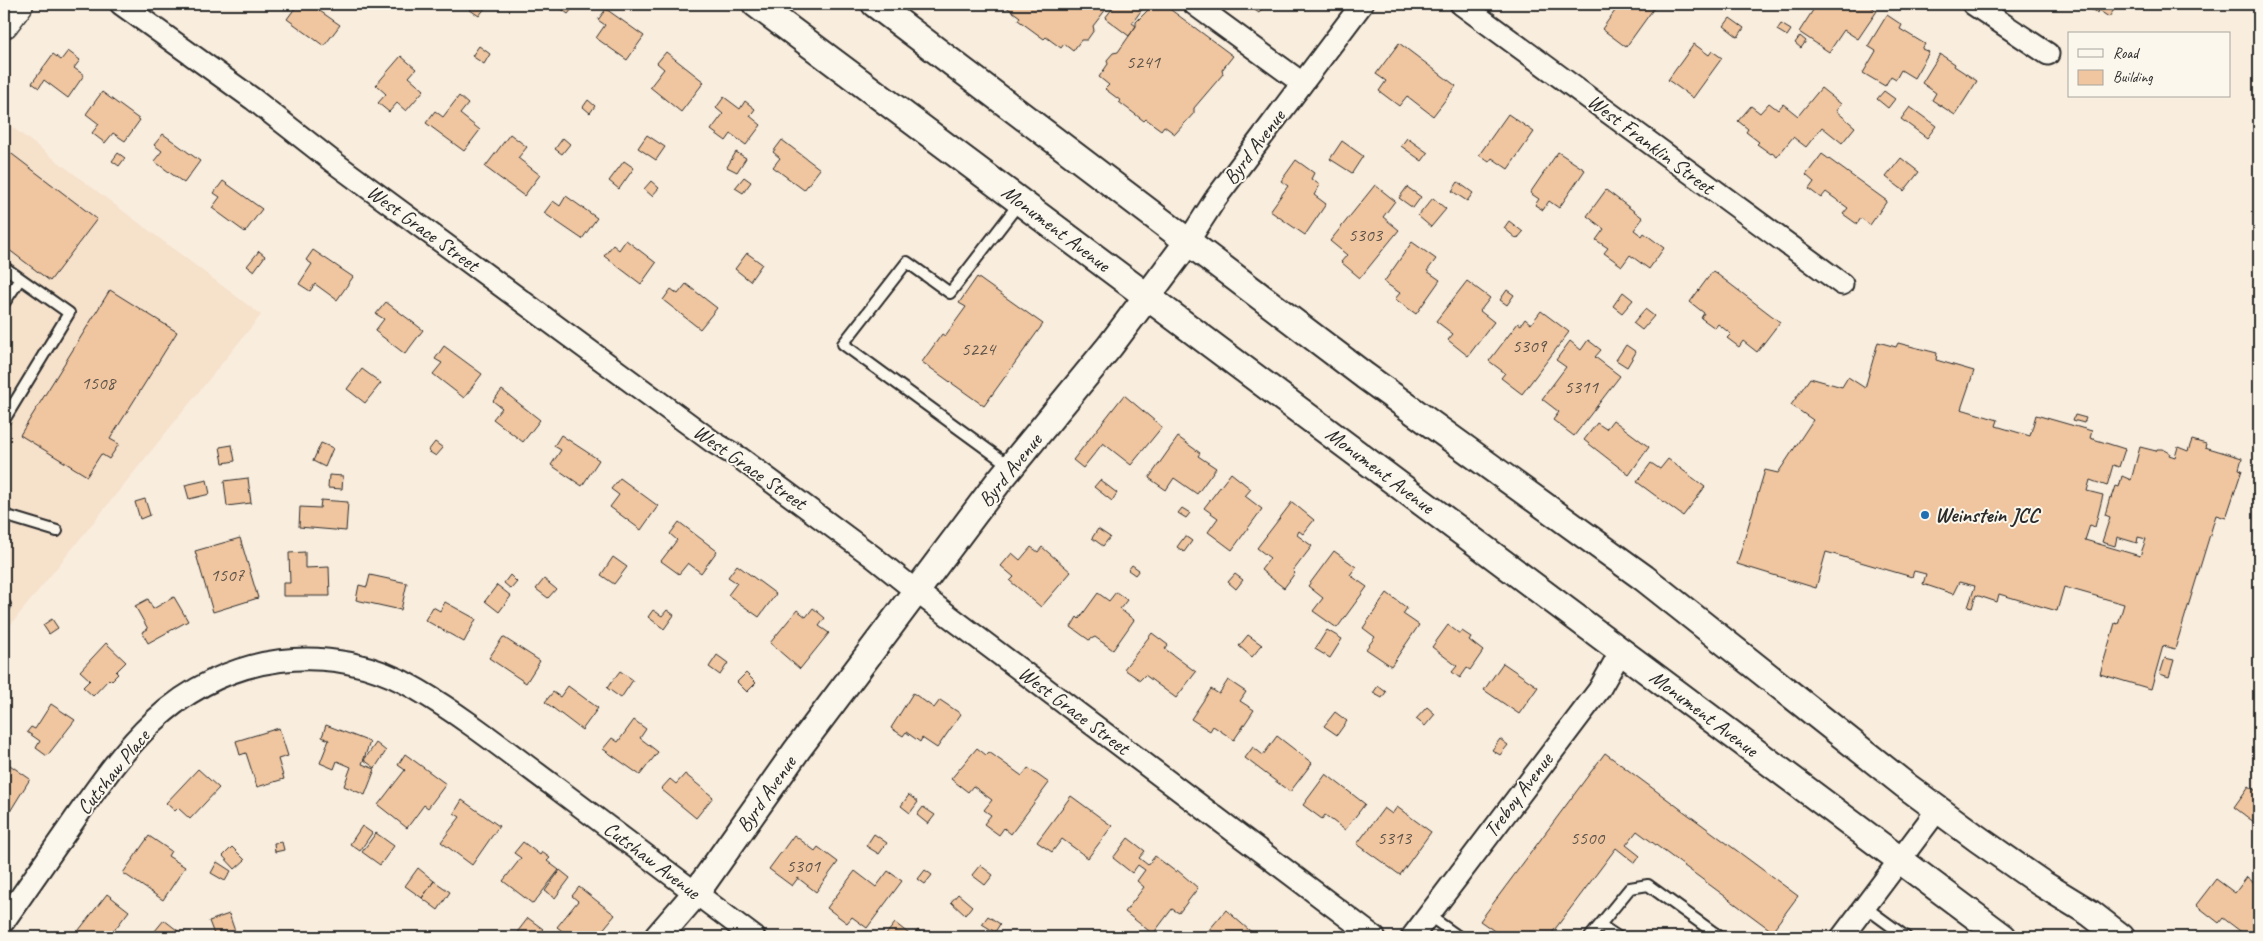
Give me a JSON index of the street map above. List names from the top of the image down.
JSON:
{
  "streets": {
    "street": [
      "West Franklin Street",
      "Byrd Avenue",
      "West Grace Street",
      "Monument Avenue",
      "Cutshaw Place",
      "Treboy Avenue",
      "Cutshaw Avenue"
    ]
  },
  "crossings": [
    ["Byrd Avenue", "West Grace Street"],
    ["Byrd Avenue", "Monument Avenue"],
    ["Byrd Avenue", "Cutshaw Avenue"],
    ["Monument Avenue", "Treboy Avenue"],
    ["Cutshaw Place", "Cutshaw Avenue"]
  ],
  "places": ["Weinstein JCC"],
  "house_numbers": [
    "5241",
    "5303",
    "5309",
    "5224",
    "1508",
    "5311",
    "1507",
    "5313",
    "5500",
    "5301"
  ],
  "legend": ["Road", "Building"]
}
